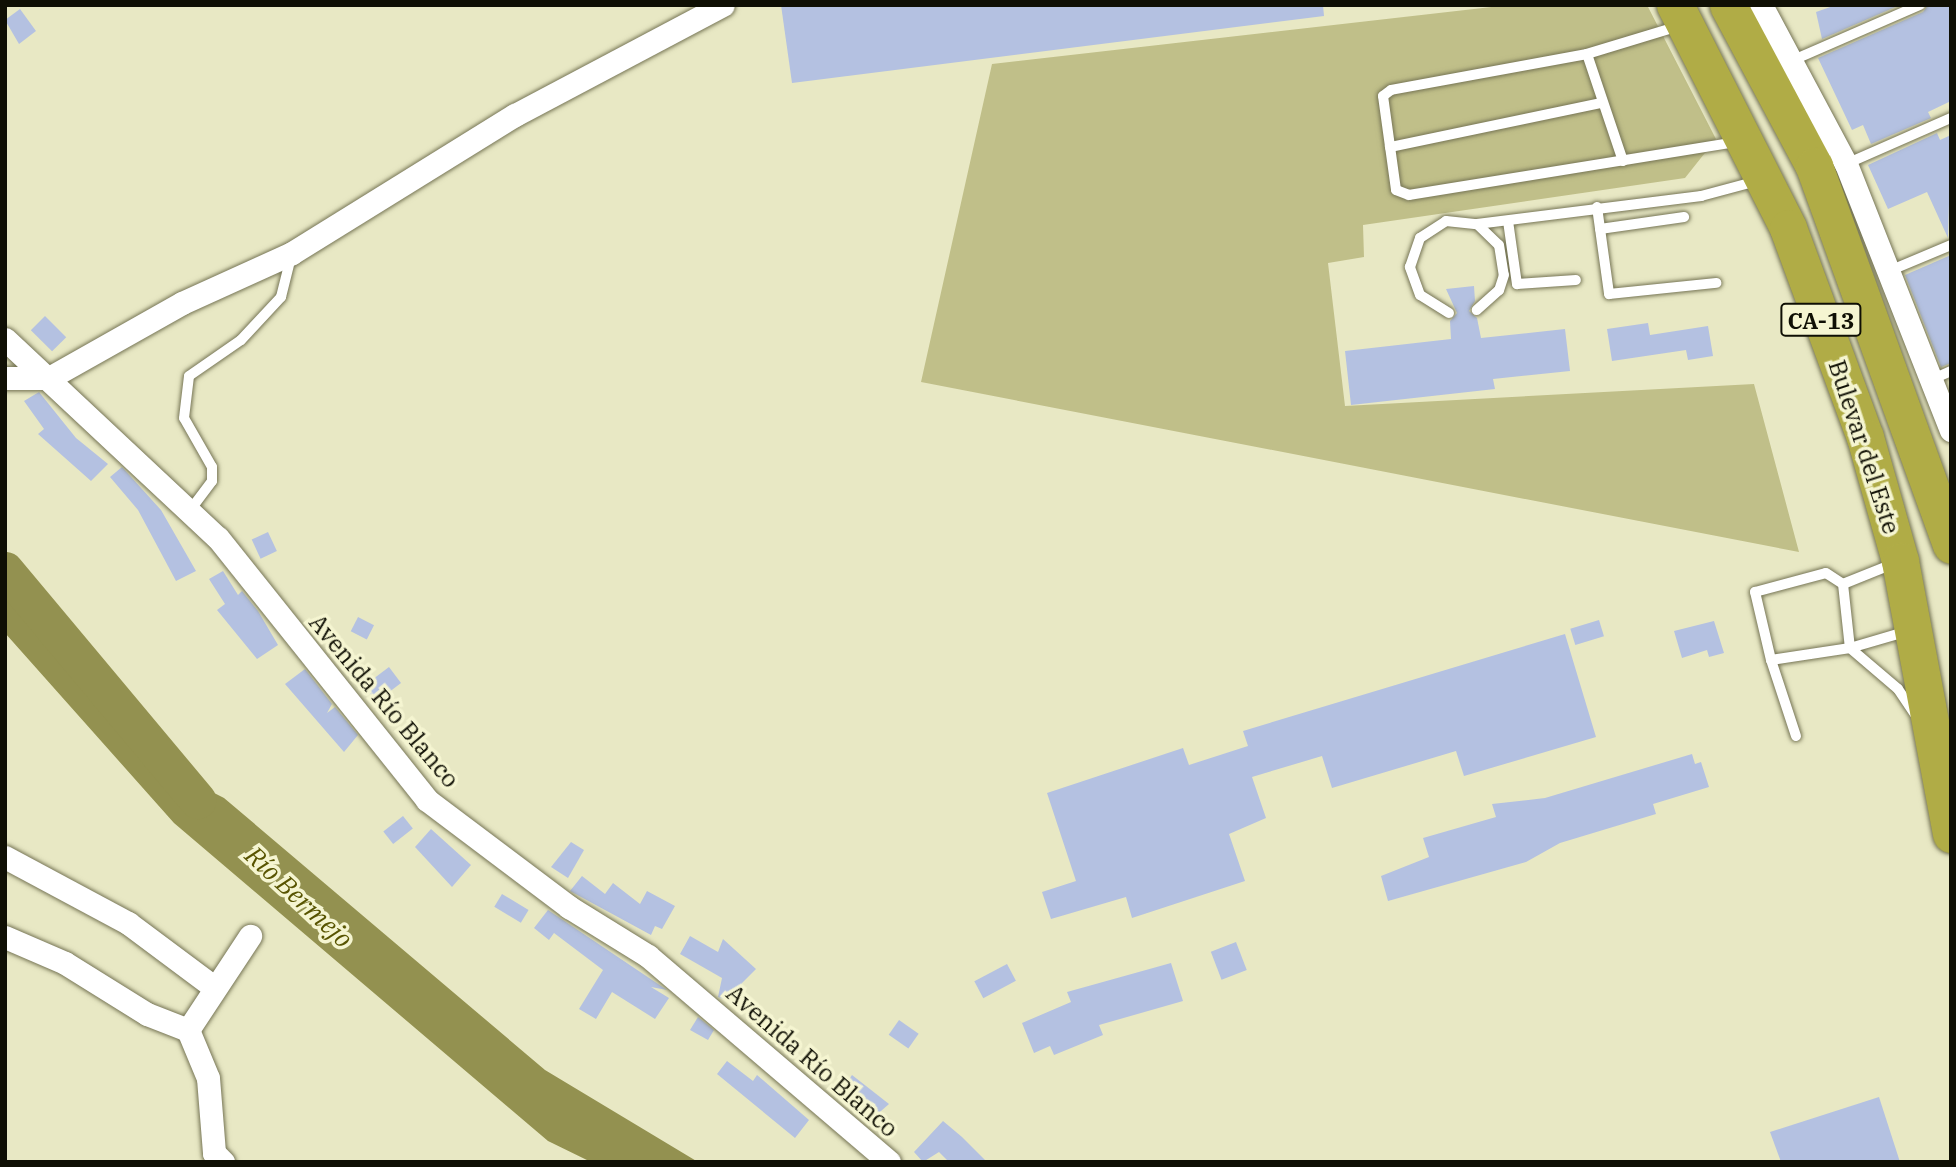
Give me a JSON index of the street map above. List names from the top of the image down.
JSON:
{
  "streets": {
    "highway": ["CA-13", "Bulevar del Este"],
    "street": ["Avenida Río Blanco"]
  },
  "water": ["Río Bermejo"]
}
